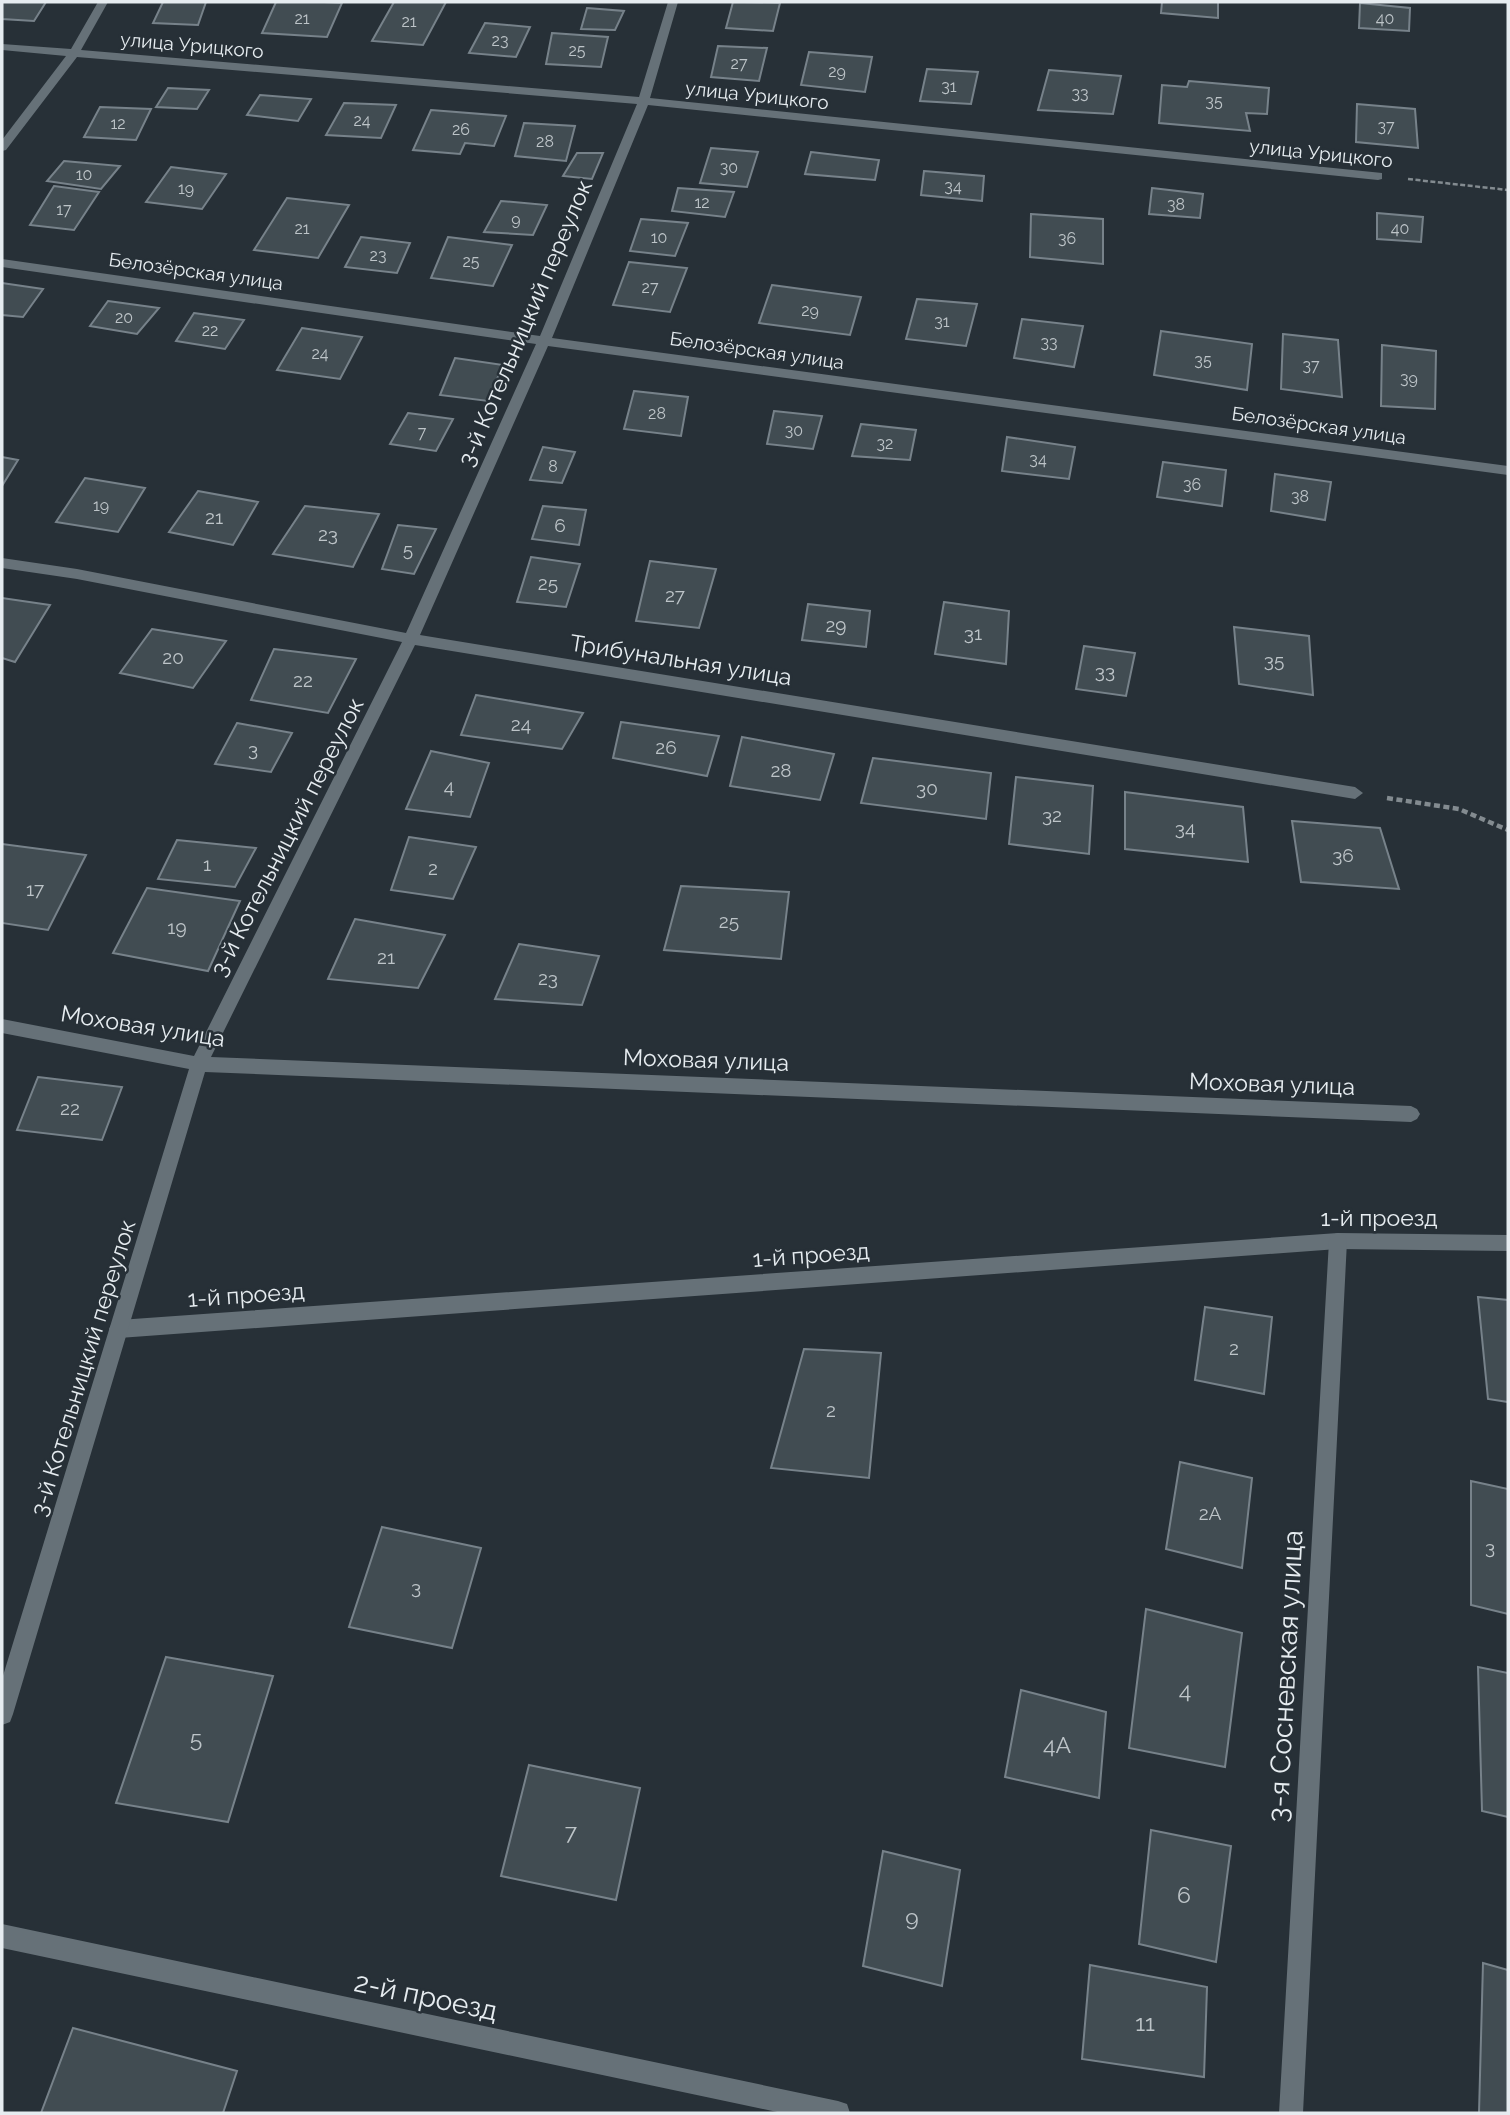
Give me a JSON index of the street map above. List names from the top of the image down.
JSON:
{
  "streets": {
    "street": [
      "улица Урицкого",
      "Белозёрская улица",
      "3-й Котельницкий переулок",
      "Трибунальная улица",
      "Моховая улица",
      "1-й проезд",
      "3-я Сосневская улица",
      "2-й проезд"
    ]
  },
  "crossings": [
    ["улица Урицкого", "3-й Котельницкий переулок"],
    ["Белозёрская улица", "3-й Котельницкий переулок"],
    ["3-й Котельницкий переулок", "Трибунальная улица"],
    ["3-й Котельницкий переулок", "Моховая улица"],
    ["3-й Котельницкий переулок", "1-й проезд"],
    ["1-й проезд", "3-я Сосневская улица"]
  ],
  "house_numbers": [
    "21",
    "40",
    "21",
    "23",
    "25",
    "27",
    "29",
    "31",
    "33",
    "35",
    "24",
    "12",
    "37",
    "26",
    "28",
    "30",
    "10",
    "34",
    "19",
    "12",
    "38",
    "17",
    "9",
    "21",
    "40",
    "10",
    "36",
    "23",
    "25",
    "27",
    "29",
    "20",
    "31",
    "22",
    "33",
    "24",
    "35",
    "37",
    "39",
    "28",
    "30",
    "7",
    "32",
    "34",
    "8",
    "36",
    "38",
    "19",
    "21",
    "6",
    "23",
    "5",
    "25",
    "27",
    "29",
    "31",
    "20",
    "35",
    "33",
    "22",
    "24",
    "26",
    "3",
    "28",
    "4",
    "30",
    "32",
    "34",
    "36",
    "1",
    "2",
    "17",
    "25",
    "19",
    "21",
    "23",
    "22",
    "2",
    "2",
    "2А",
    "3",
    "3",
    "4",
    "5",
    "4А",
    "7",
    "6",
    "9",
    "11"
  ]
}
